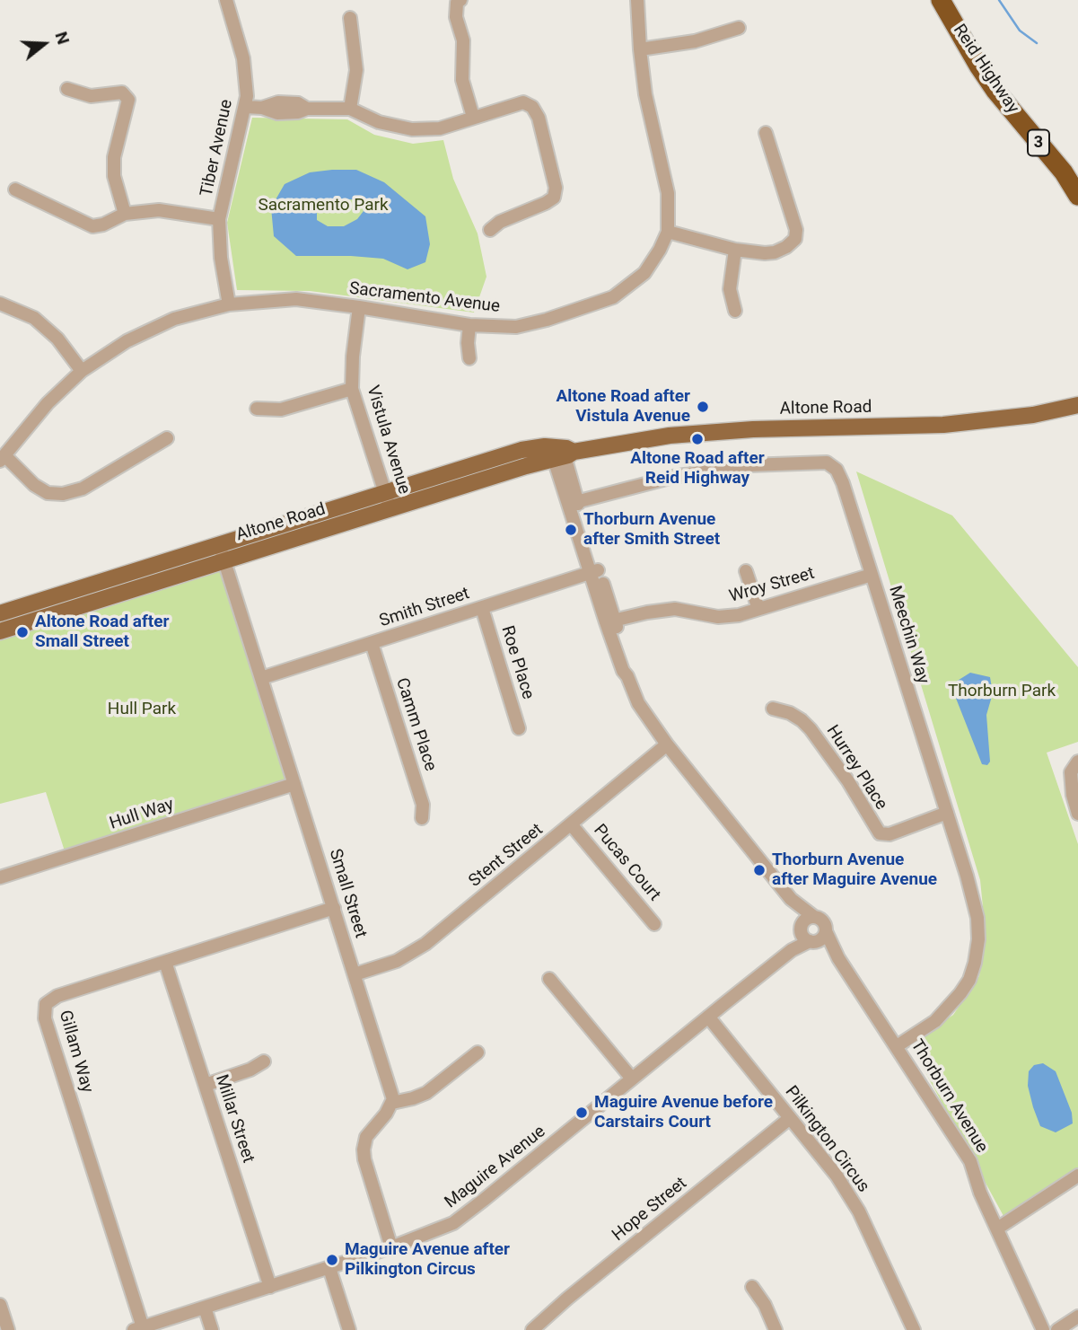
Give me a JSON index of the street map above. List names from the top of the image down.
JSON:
{
  "streets": {
    "highway": ["Reid Highway", "3"],
    "main road": ["Altone Road"],
    "street": [
      "Tiber Avenue",
      "Sacramento Avenue",
      "Vistula Avenue",
      "Wroy Street",
      "Smith Street",
      "Meechin Way",
      "Roe Place",
      "Camm Place",
      "Hurrey Place",
      "Hull Way",
      "Stent Street",
      "Pucas Court",
      "Small Street",
      "Gillam Way",
      "Thorburn Avenue",
      "Millar Street",
      "Pilkington Circus",
      "Maguire Avenue",
      "Hope Street"
    ]
  },
  "crossings": [
    ["Tiber Avenue", "Sacramento Avenue"],
    ["Sacramento Avenue", "Vistula Avenue"],
    ["Altone Road", "Vistula Avenue"],
    ["Altone Road", "Small Street"],
    ["Wroy Street", "Meechin Way"],
    ["Smith Street", "Roe Place"],
    ["Smith Street", "Camm Place"],
    ["Smith Street", "Small Street"],
    ["Meechin Way", "Hurrey Place"],
    ["Meechin Way", "Thorburn Avenue"],
    ["Hull Way", "Small Street"],
    ["Stent Street", "Pucas Court"],
    ["Stent Street", "Small Street"],
    ["Small Street", "Gillam Way"],
    ["Gillam Way", "Millar Street"],
    ["Gillam Way", "Maguire Avenue"],
    ["Thorburn Avenue", "Maguire Avenue"],
    ["Millar Street", "Maguire Avenue"],
    ["Pilkington Circus", "Maguire Avenue"],
    ["Pilkington Circus", "Hope Street"]
  ],
  "parks": ["Sacramento Park", "Thorburn Park", "Hull Park"],
  "places": [
    "Altone Road after Vistula Avenue",
    "Altone Road after Reid Highway",
    "Thorburn Avenue after Smith Street",
    "Altone Road after Small Street",
    "Thorburn Avenue after Maguire Avenue",
    "Maguire Avenue before Carstairs Court",
    "Maguire Avenue after Pilkington Circus"
  ],
  "north": "right"
}
